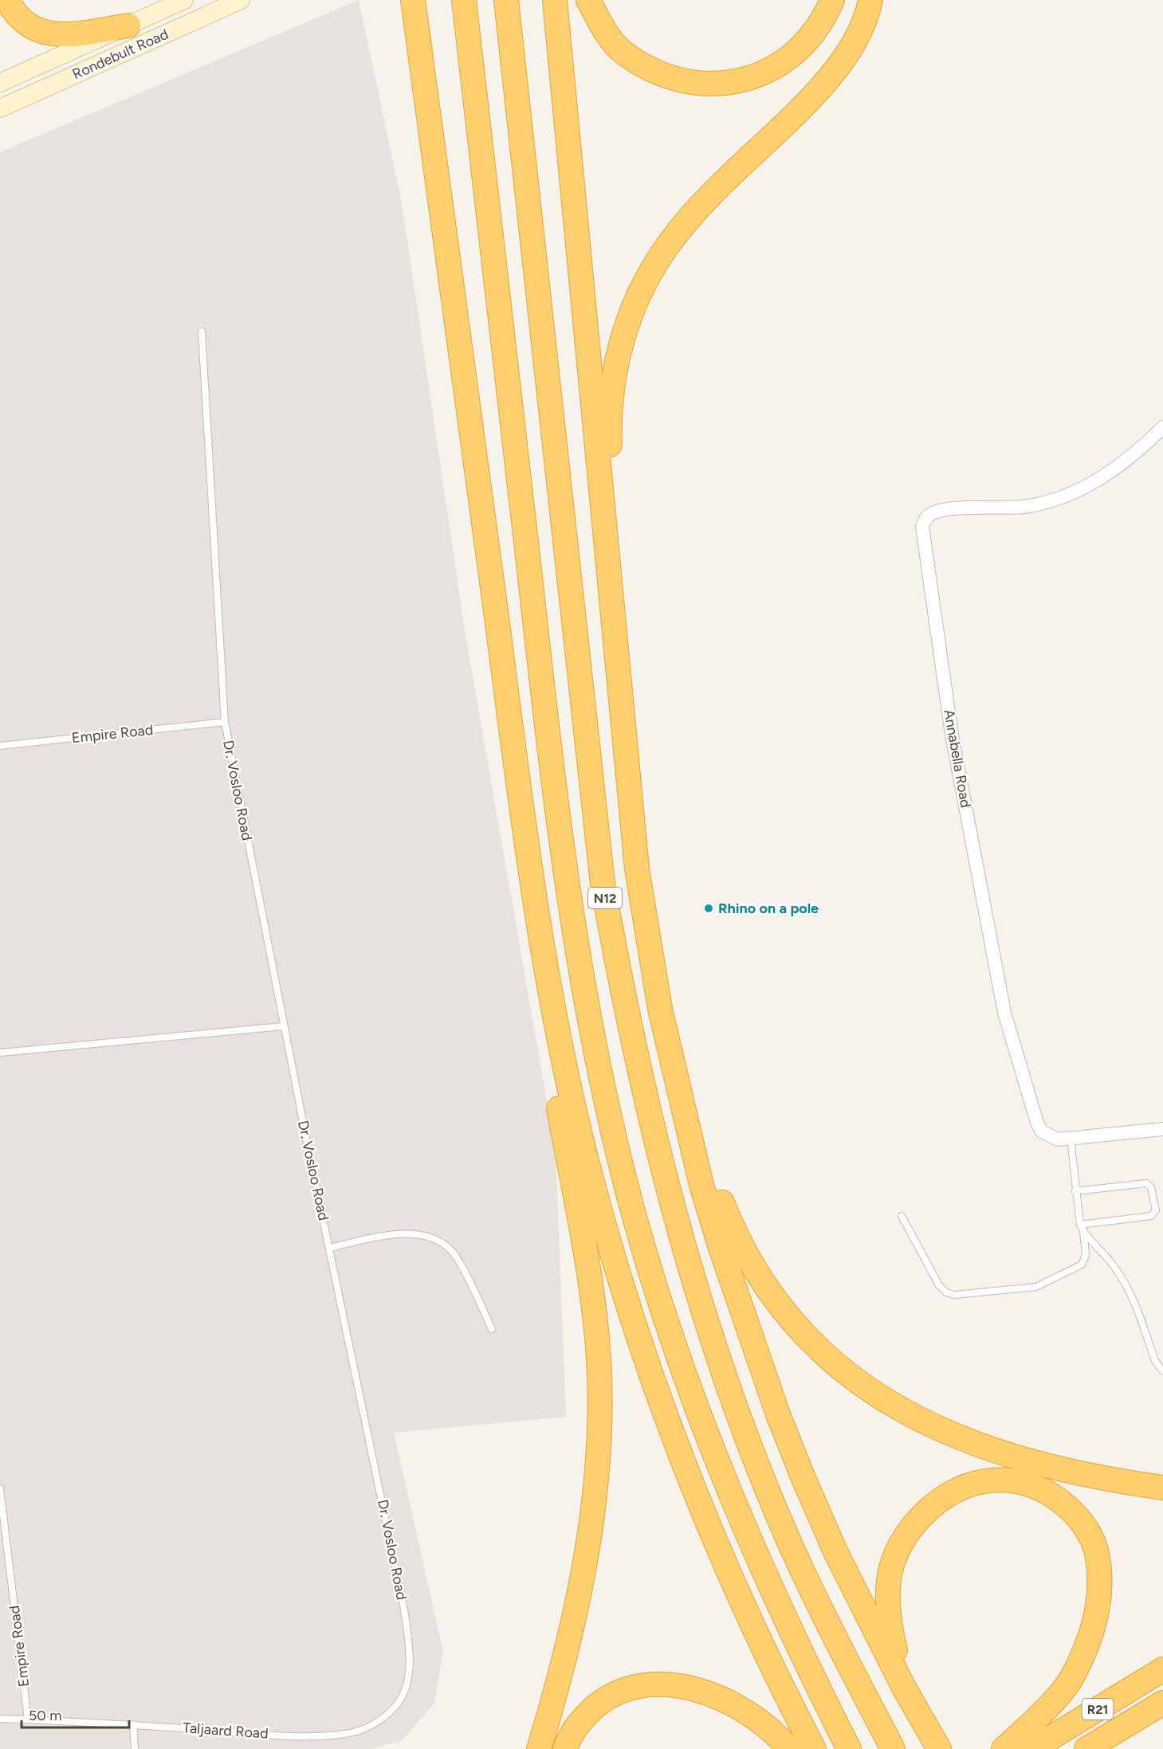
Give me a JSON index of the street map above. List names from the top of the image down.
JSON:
{
  "streets": {
    "highway": ["N12", "R21"],
    "main road": ["Rondebult Road"],
    "street": ["Annabella Road"],
    "lane": ["Empire Road", "Dr. Vosloo Road", "Taljaard Road"]
  },
  "crossings": [
    ["Empire Road", "Dr. Vosloo Road"],
    ["Empire Road", "Taljaard Road"],
    ["Dr. Vosloo Road", "Taljaard Road"]
  ],
  "places": ["Rhino on a pole"],
  "scale_bar": "50 m"
}
